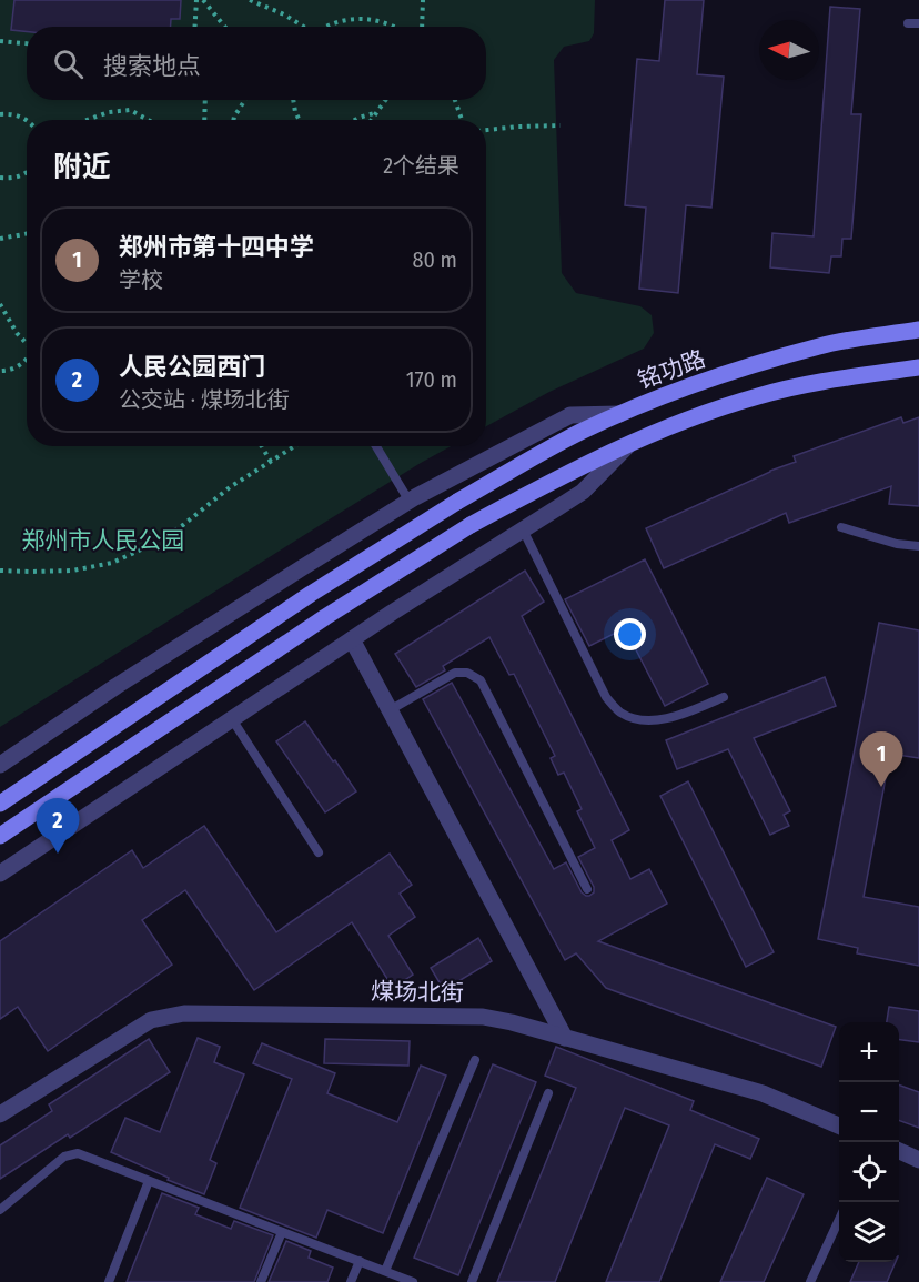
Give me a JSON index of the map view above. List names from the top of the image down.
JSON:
{
  "streets": {
    "main road": ["铭功路"],
    "street": ["煤场北街"]
  },
  "parks": ["郑州市人民公园"],
  "north": "left",
  "page": {
    "search": "搜索地点",
    "heading": ["附近", "2个结果"],
    "list": [
      {
        "mark": "1",
        "name": "郑州市第十四中学",
        "note": "学校",
        "value": "80 m"
      },
      {
        "mark": "2",
        "name": "人民公园西门",
        "note": "公交站 · 煤场北街",
        "value": "170 m"
      }
    ],
    "pins": ["1", "2"],
    "map_buttons": ["+", "−"]
  }
}
